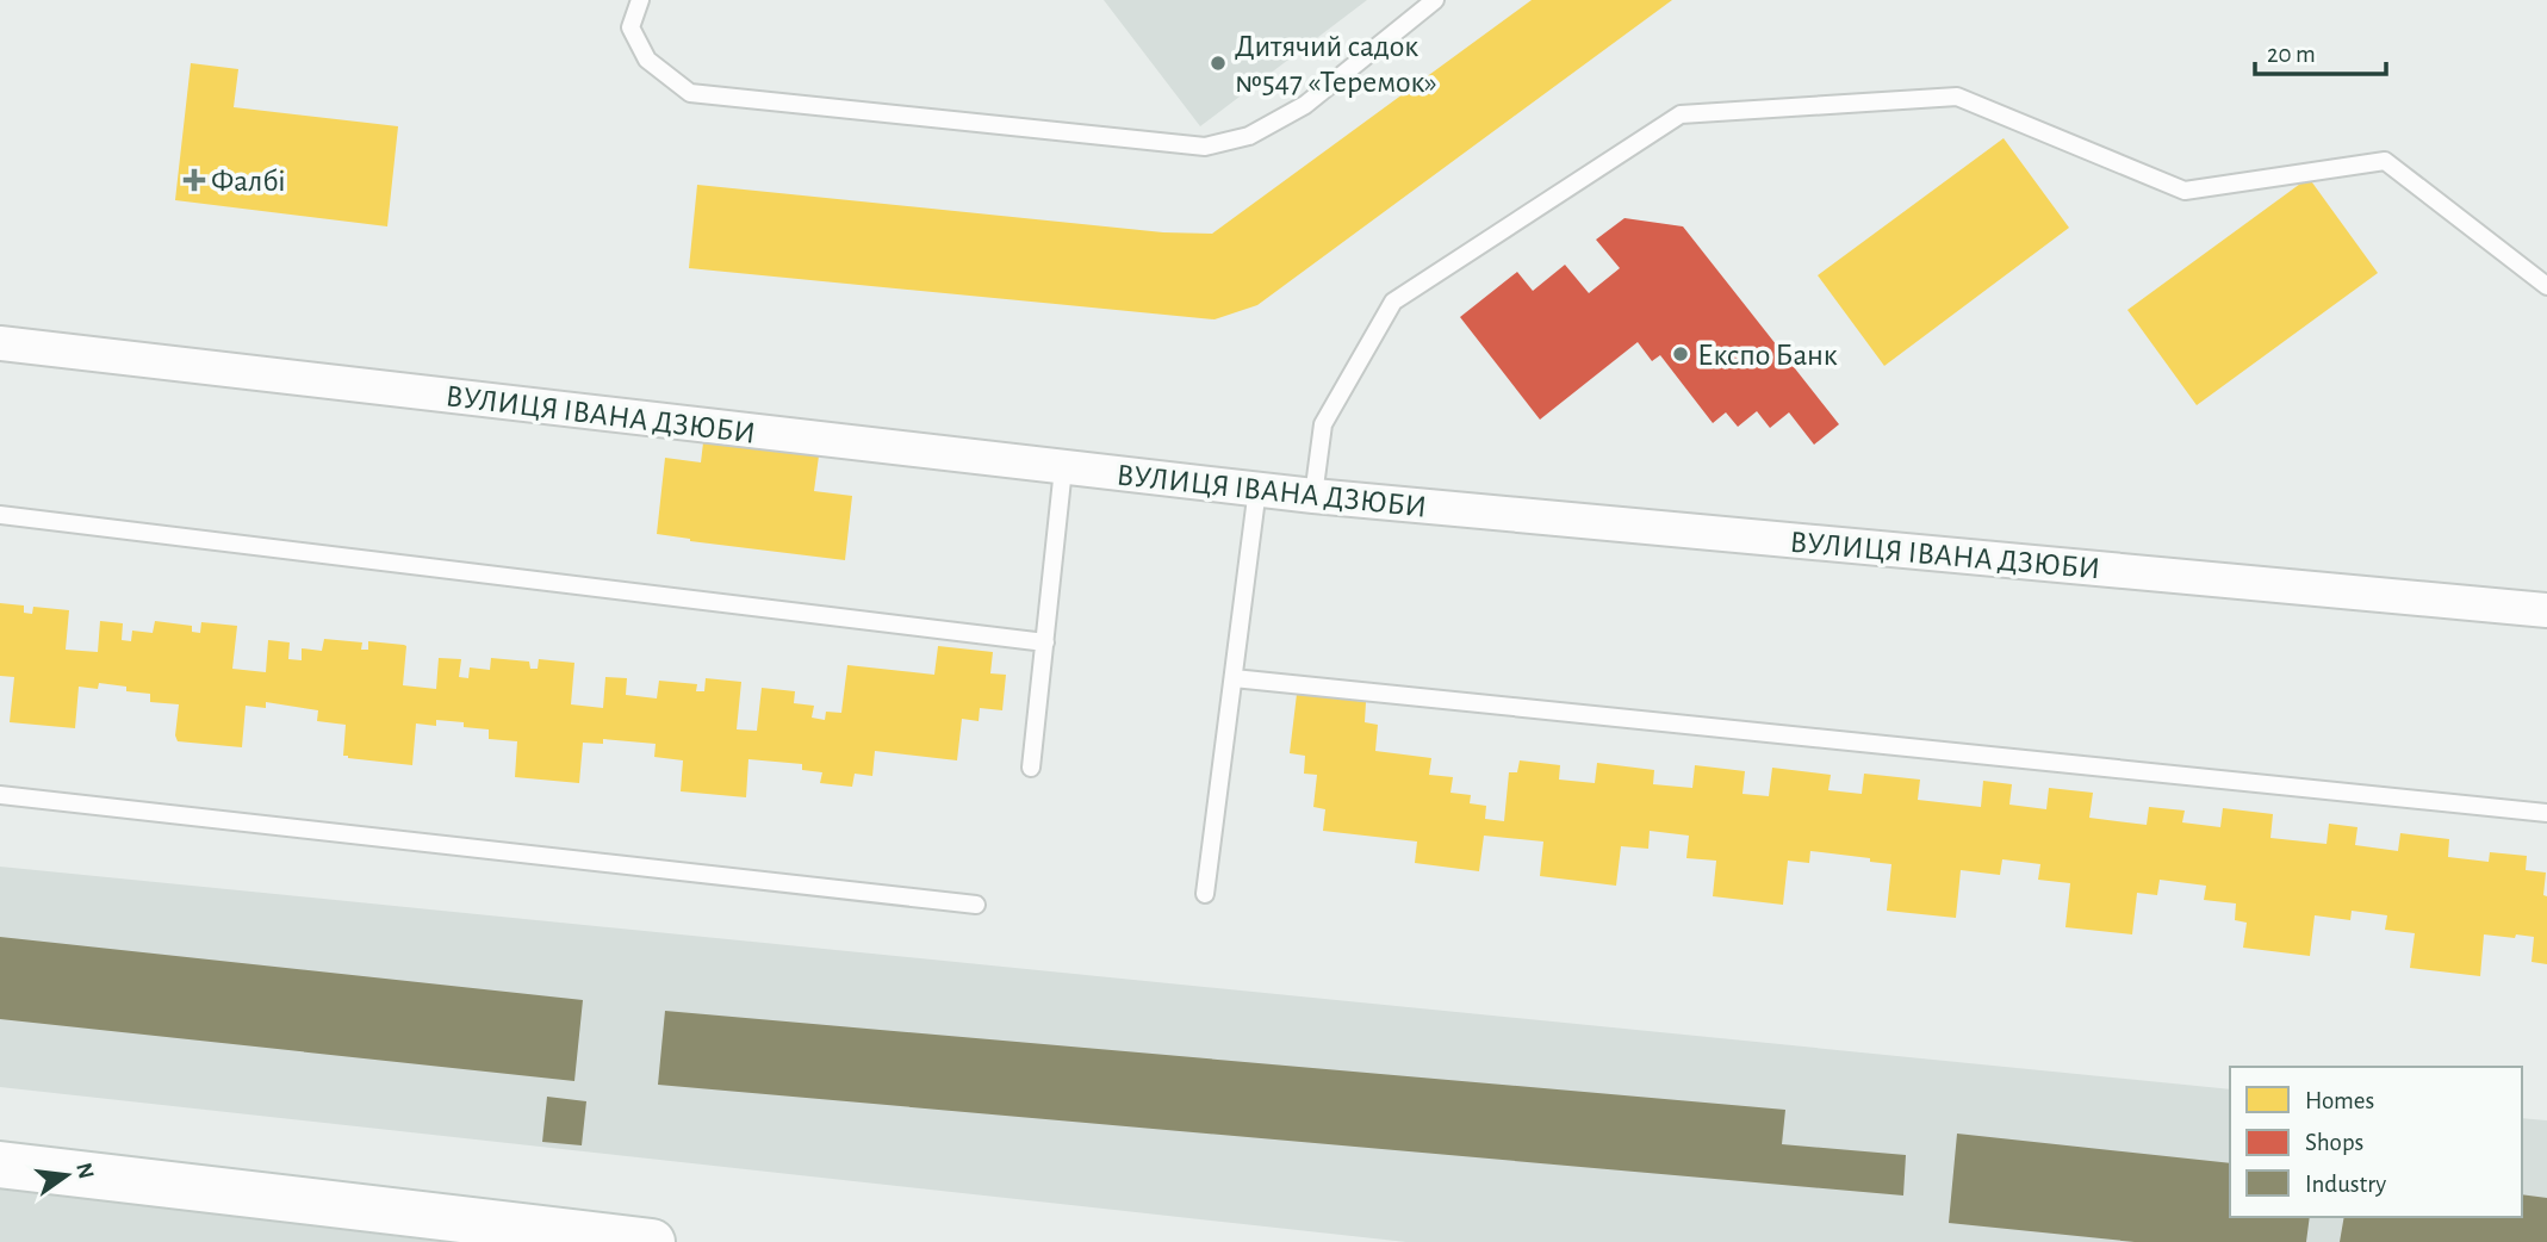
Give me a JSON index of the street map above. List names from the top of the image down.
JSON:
{
  "streets": {
    "street": ["ВУЛИЦЯ ІВАНА ДЗЮБИ"]
  },
  "places": {
    "other": ["Дитячий садок №547 «Теремок»", "Експо Банк"],
    "health": ["Фалбі"]
  },
  "legend": ["Homes", "Shops", "Industry"],
  "scale_bar": "20 m",
  "north": "right"
}
